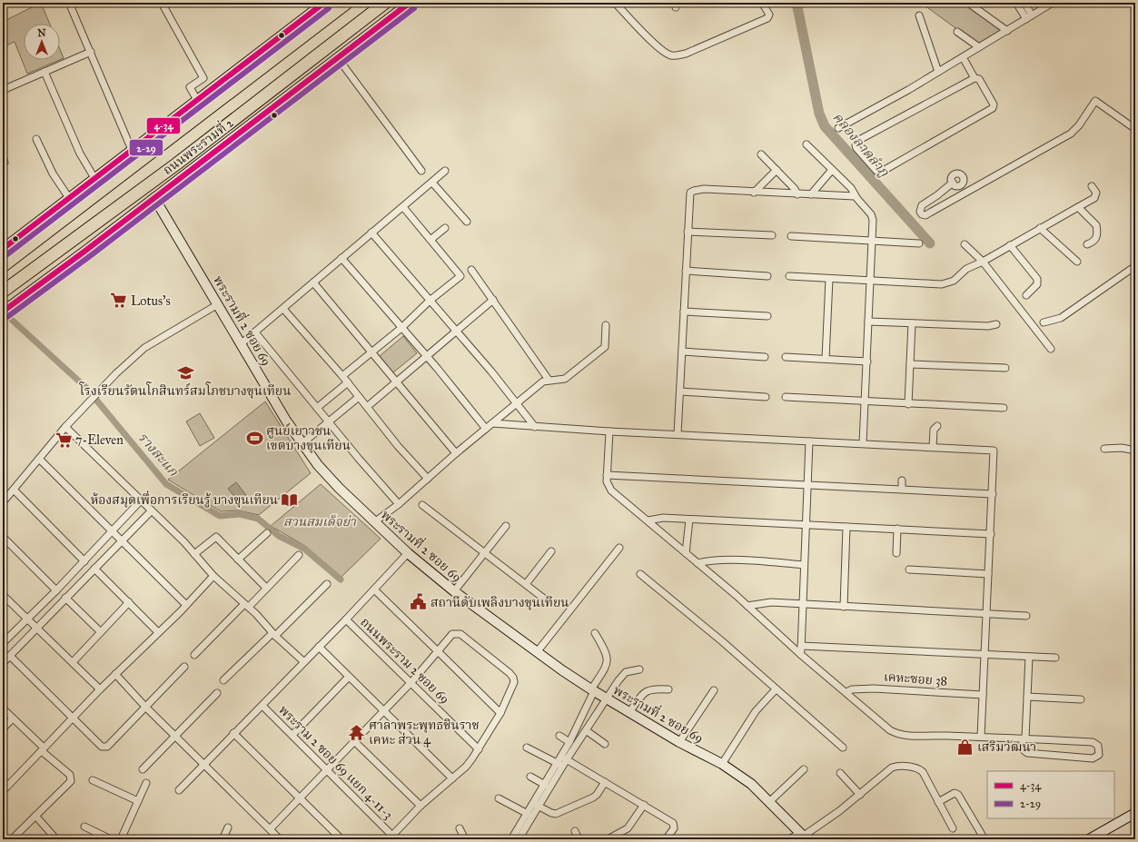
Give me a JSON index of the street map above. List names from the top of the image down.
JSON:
{
  "streets": {
    "highway": ["ถนนพระรามที่ 2"],
    "street": [
      "พระรามที่ 2 ซอย 69",
      "ถนนพระราม 2 ซอย 69",
      "เคหะซอย 38",
      "พระราม 2 ซอย 69 แยก 4-11-3"
    ]
  },
  "crossings": [
    ["ถนนพระรามที่ 2", "พระรามที่ 2 ซอย 69"],
    ["พระรามที่ 2 ซอย 69", "ถนนพระราม 2 ซอย 69"],
    ["ถนนพระราม 2 ซอย 69", "พระราม 2 ซอย 69 แยก 4-11-3"]
  ],
  "water": ["คลองลาดลำภู", "รางสะแก"],
  "parks": ["สวนสมเด็จย่า"],
  "places": {
    "supermarket": ["Lotus's", "7-Eleven"],
    "school or university": ["โรงเรียนรัตนโกสินทร์สมโภชบางขุนเทียน"],
    "sports": ["ศูนย์เยาวชน เขตบางขุนเทียน"],
    "library": ["ห้องสมุดเพื่อการเรียนรู้ บางขุนเทียน"],
    "public building": ["สถานีดับเพลิงบางขุนเทียน"],
    "temple": ["ศาลาพระพุทธชินราช เคหะ ส่วน 4"],
    "shop": ["เสริมวัฒนา"]
  },
  "lines": ["transit line 4-34", "transit line 2-29"],
  "legend": ["4-34", "2-29"],
  "north": "top"
}
